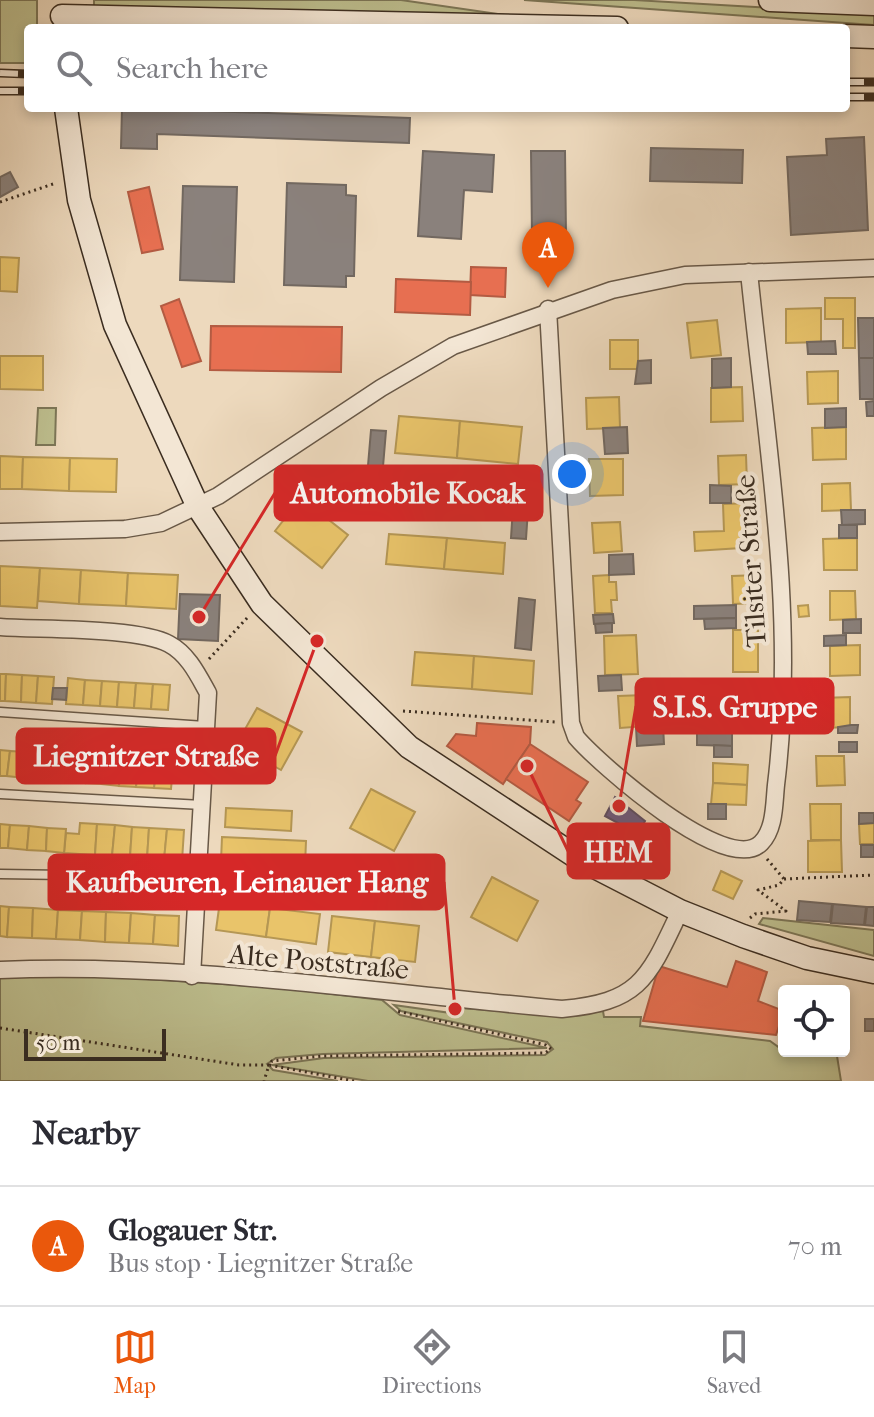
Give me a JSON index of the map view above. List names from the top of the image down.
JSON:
{
  "streets": {
    "street": ["Tilsiter Straße", "Alte Poststraße"]
  },
  "places": [
    "Automobile Kocak",
    "Liegnitzer Straße",
    "HEM",
    "S.I.S. Gruppe",
    "Kaufbeuren, Leinauer Hang"
  ],
  "scale_bar": "50 m",
  "page": {
    "search": "Search here",
    "pins": "A",
    "scale": "50 m",
    "heading": "Nearby",
    "list": [
      {
        "mark": "A",
        "name": "Glogauer Str.",
        "note": "Bus stop · Liegnitzer Straße",
        "value": "70 m"
      }
    ],
    "nav": ["Map", "Directions", "Saved"]
  }
}
